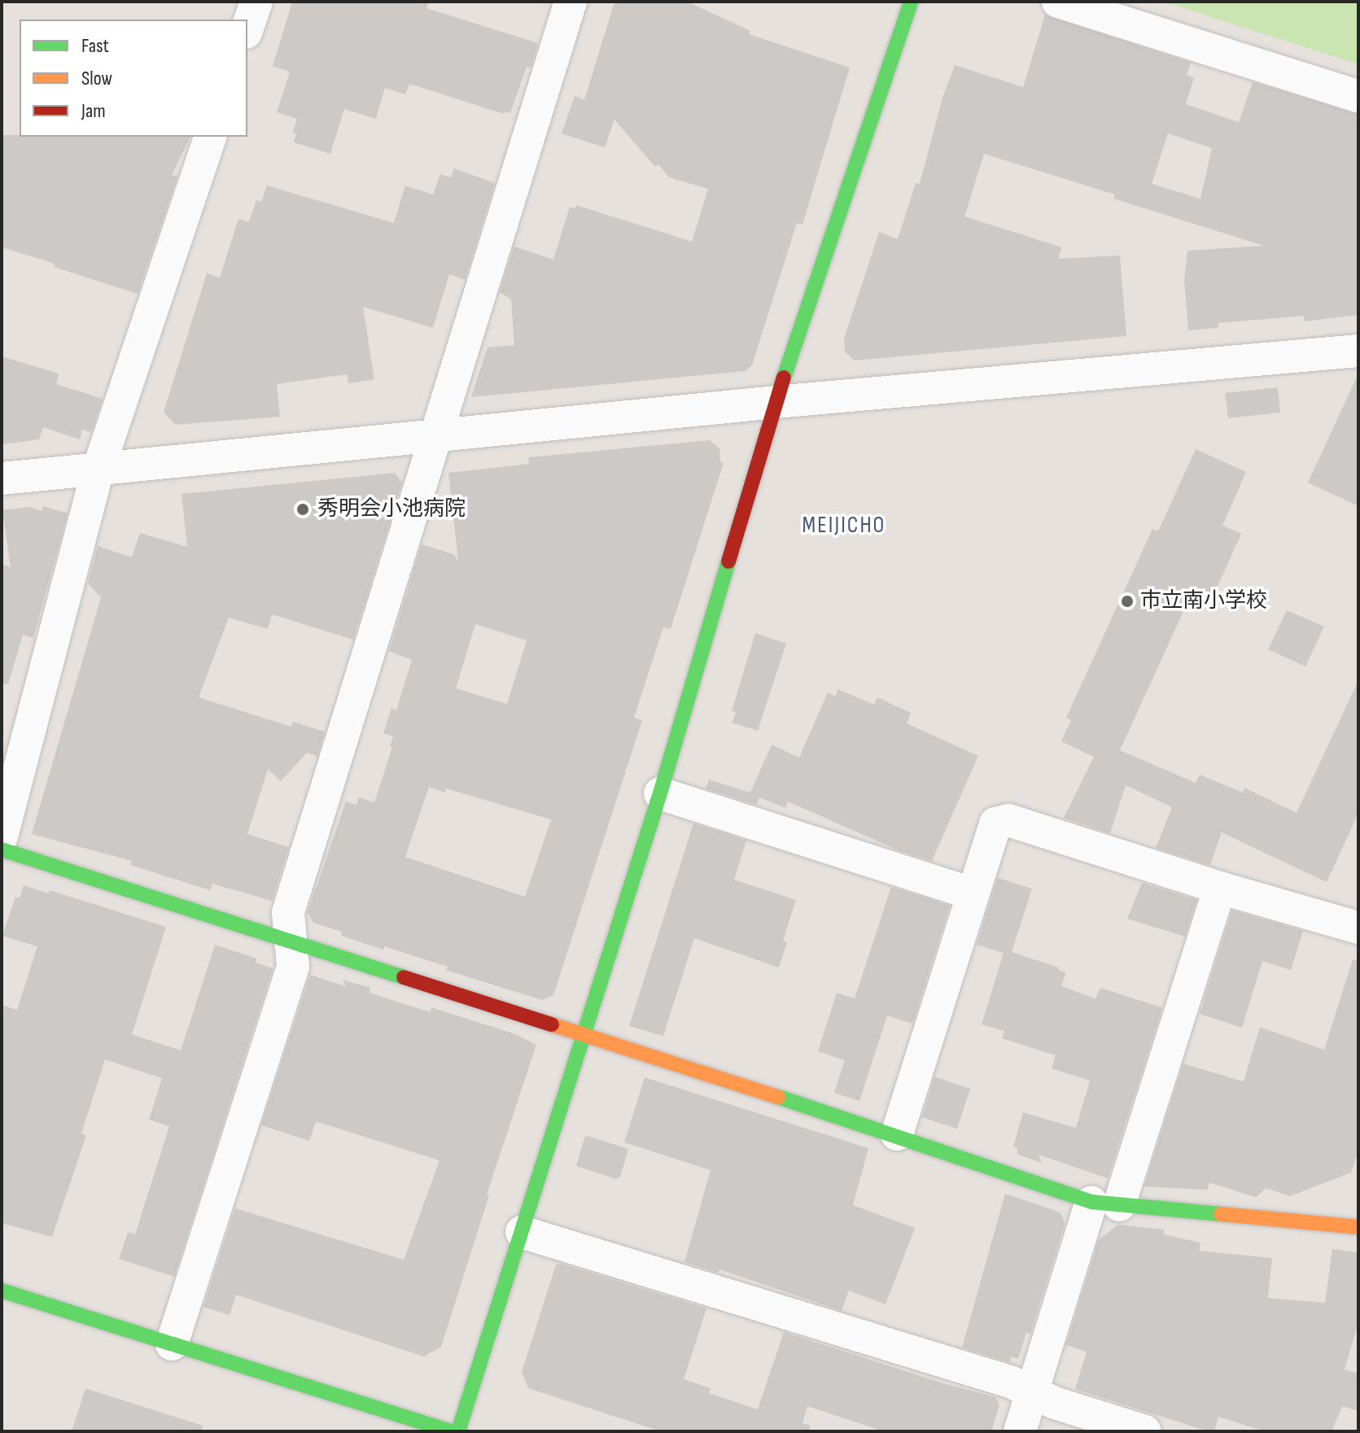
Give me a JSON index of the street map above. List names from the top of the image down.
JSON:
{
  "districts": ["MEIJICHO"],
  "places": ["秀明会小池病院", "市立南小学校"],
  "legend": ["Fast", "Slow", "Jam"]
}
